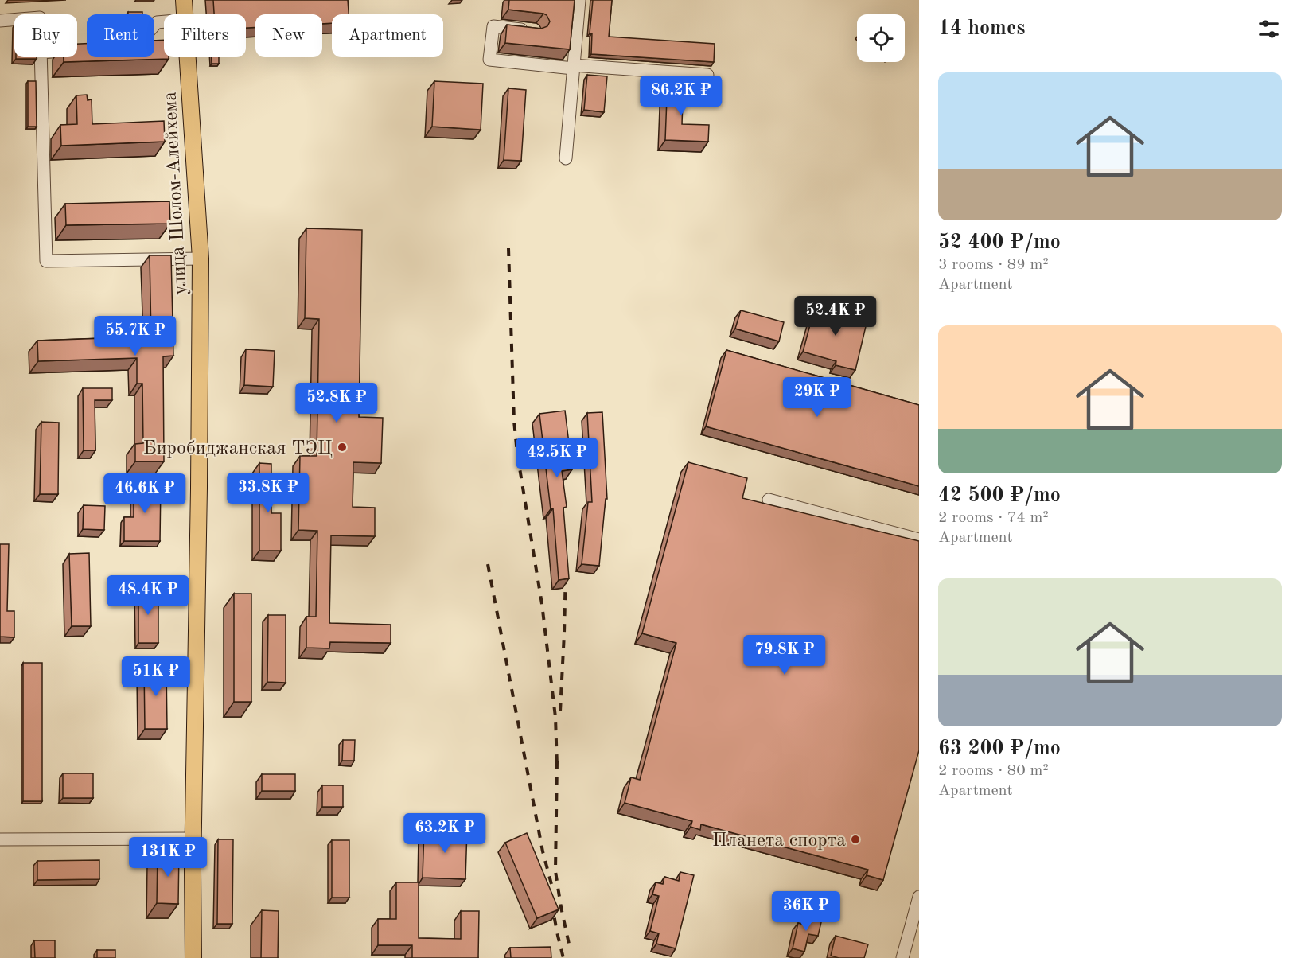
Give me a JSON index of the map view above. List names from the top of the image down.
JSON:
{
  "streets": {
    "main road": ["улица Шолом-Алейхема"]
  },
  "places": ["Биробиджанская ТЭЦ", "Планета спорта"],
  "page": {
    "heading": "14 homes",
    "chip": [
      "Buy",
      "Rent",
      "Filters",
      "New",
      "Apartment"
    ],
    "list": [
      {
        "name": "52 400 ₽/mo",
        "note": "3 rooms · 89 m² · Apartment"
      },
      {
        "name": "42 500 ₽/mo",
        "note": "2 rooms · 74 m² · Apartment"
      },
      {
        "name": "63 200 ₽/mo",
        "note": "2 rooms · 80 m² · Apartment"
      }
    ],
    "price": [
      "86.2K ₽",
      "52.4K ₽",
      "55.7K ₽",
      "29K ₽",
      "52.8K ₽",
      "42.5K ₽",
      "33.8K ₽",
      "46.6K ₽",
      "48.4K ₽",
      "79.8K ₽",
      "51K ₽",
      "63.2K ₽",
      "131K ₽",
      "36K ₽"
    ]
  }
}
